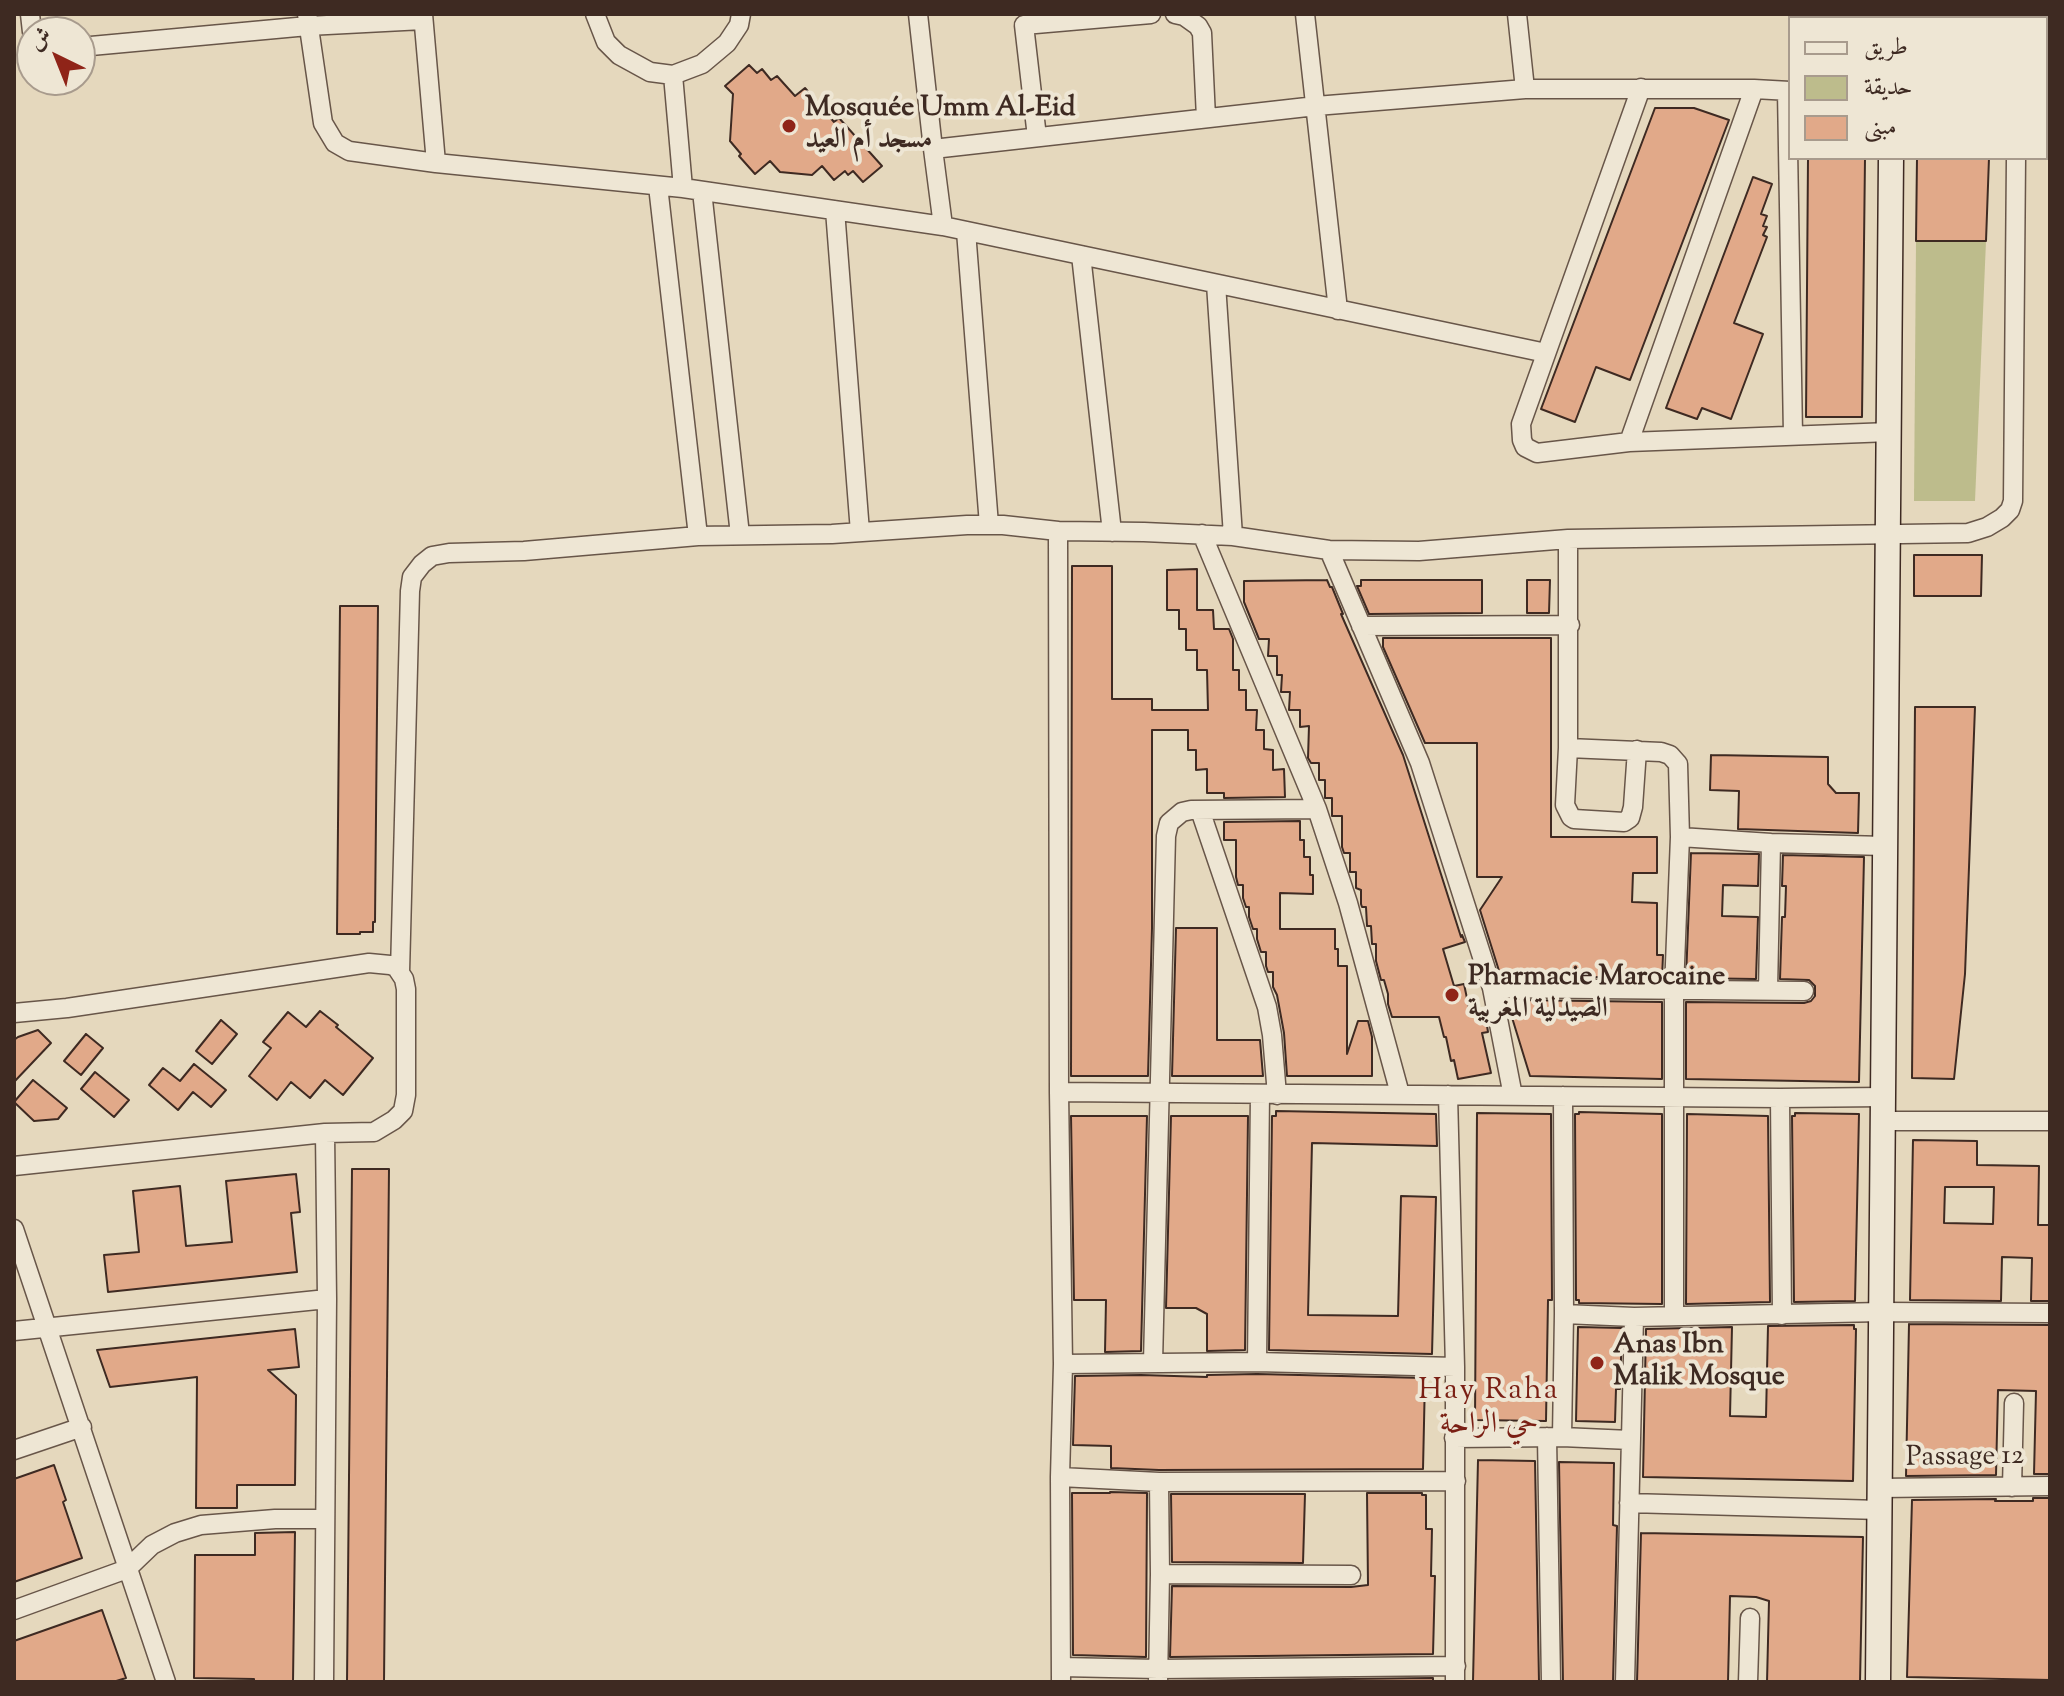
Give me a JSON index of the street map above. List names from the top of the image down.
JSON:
{
  "streets": {
    "street": ["Passage 12"]
  },
  "districts": ["Hay Raha حي الراحة"],
  "places": ["Mosquée Umm Al-Eid مسجد أم العيد", "Pharmacie Marocaine الصيدلية المغربية", "Anas Ibn Malik Mosque"],
  "legend": ["طريق", "حديقة", "مبنى"],
  "north": "top left"
}
